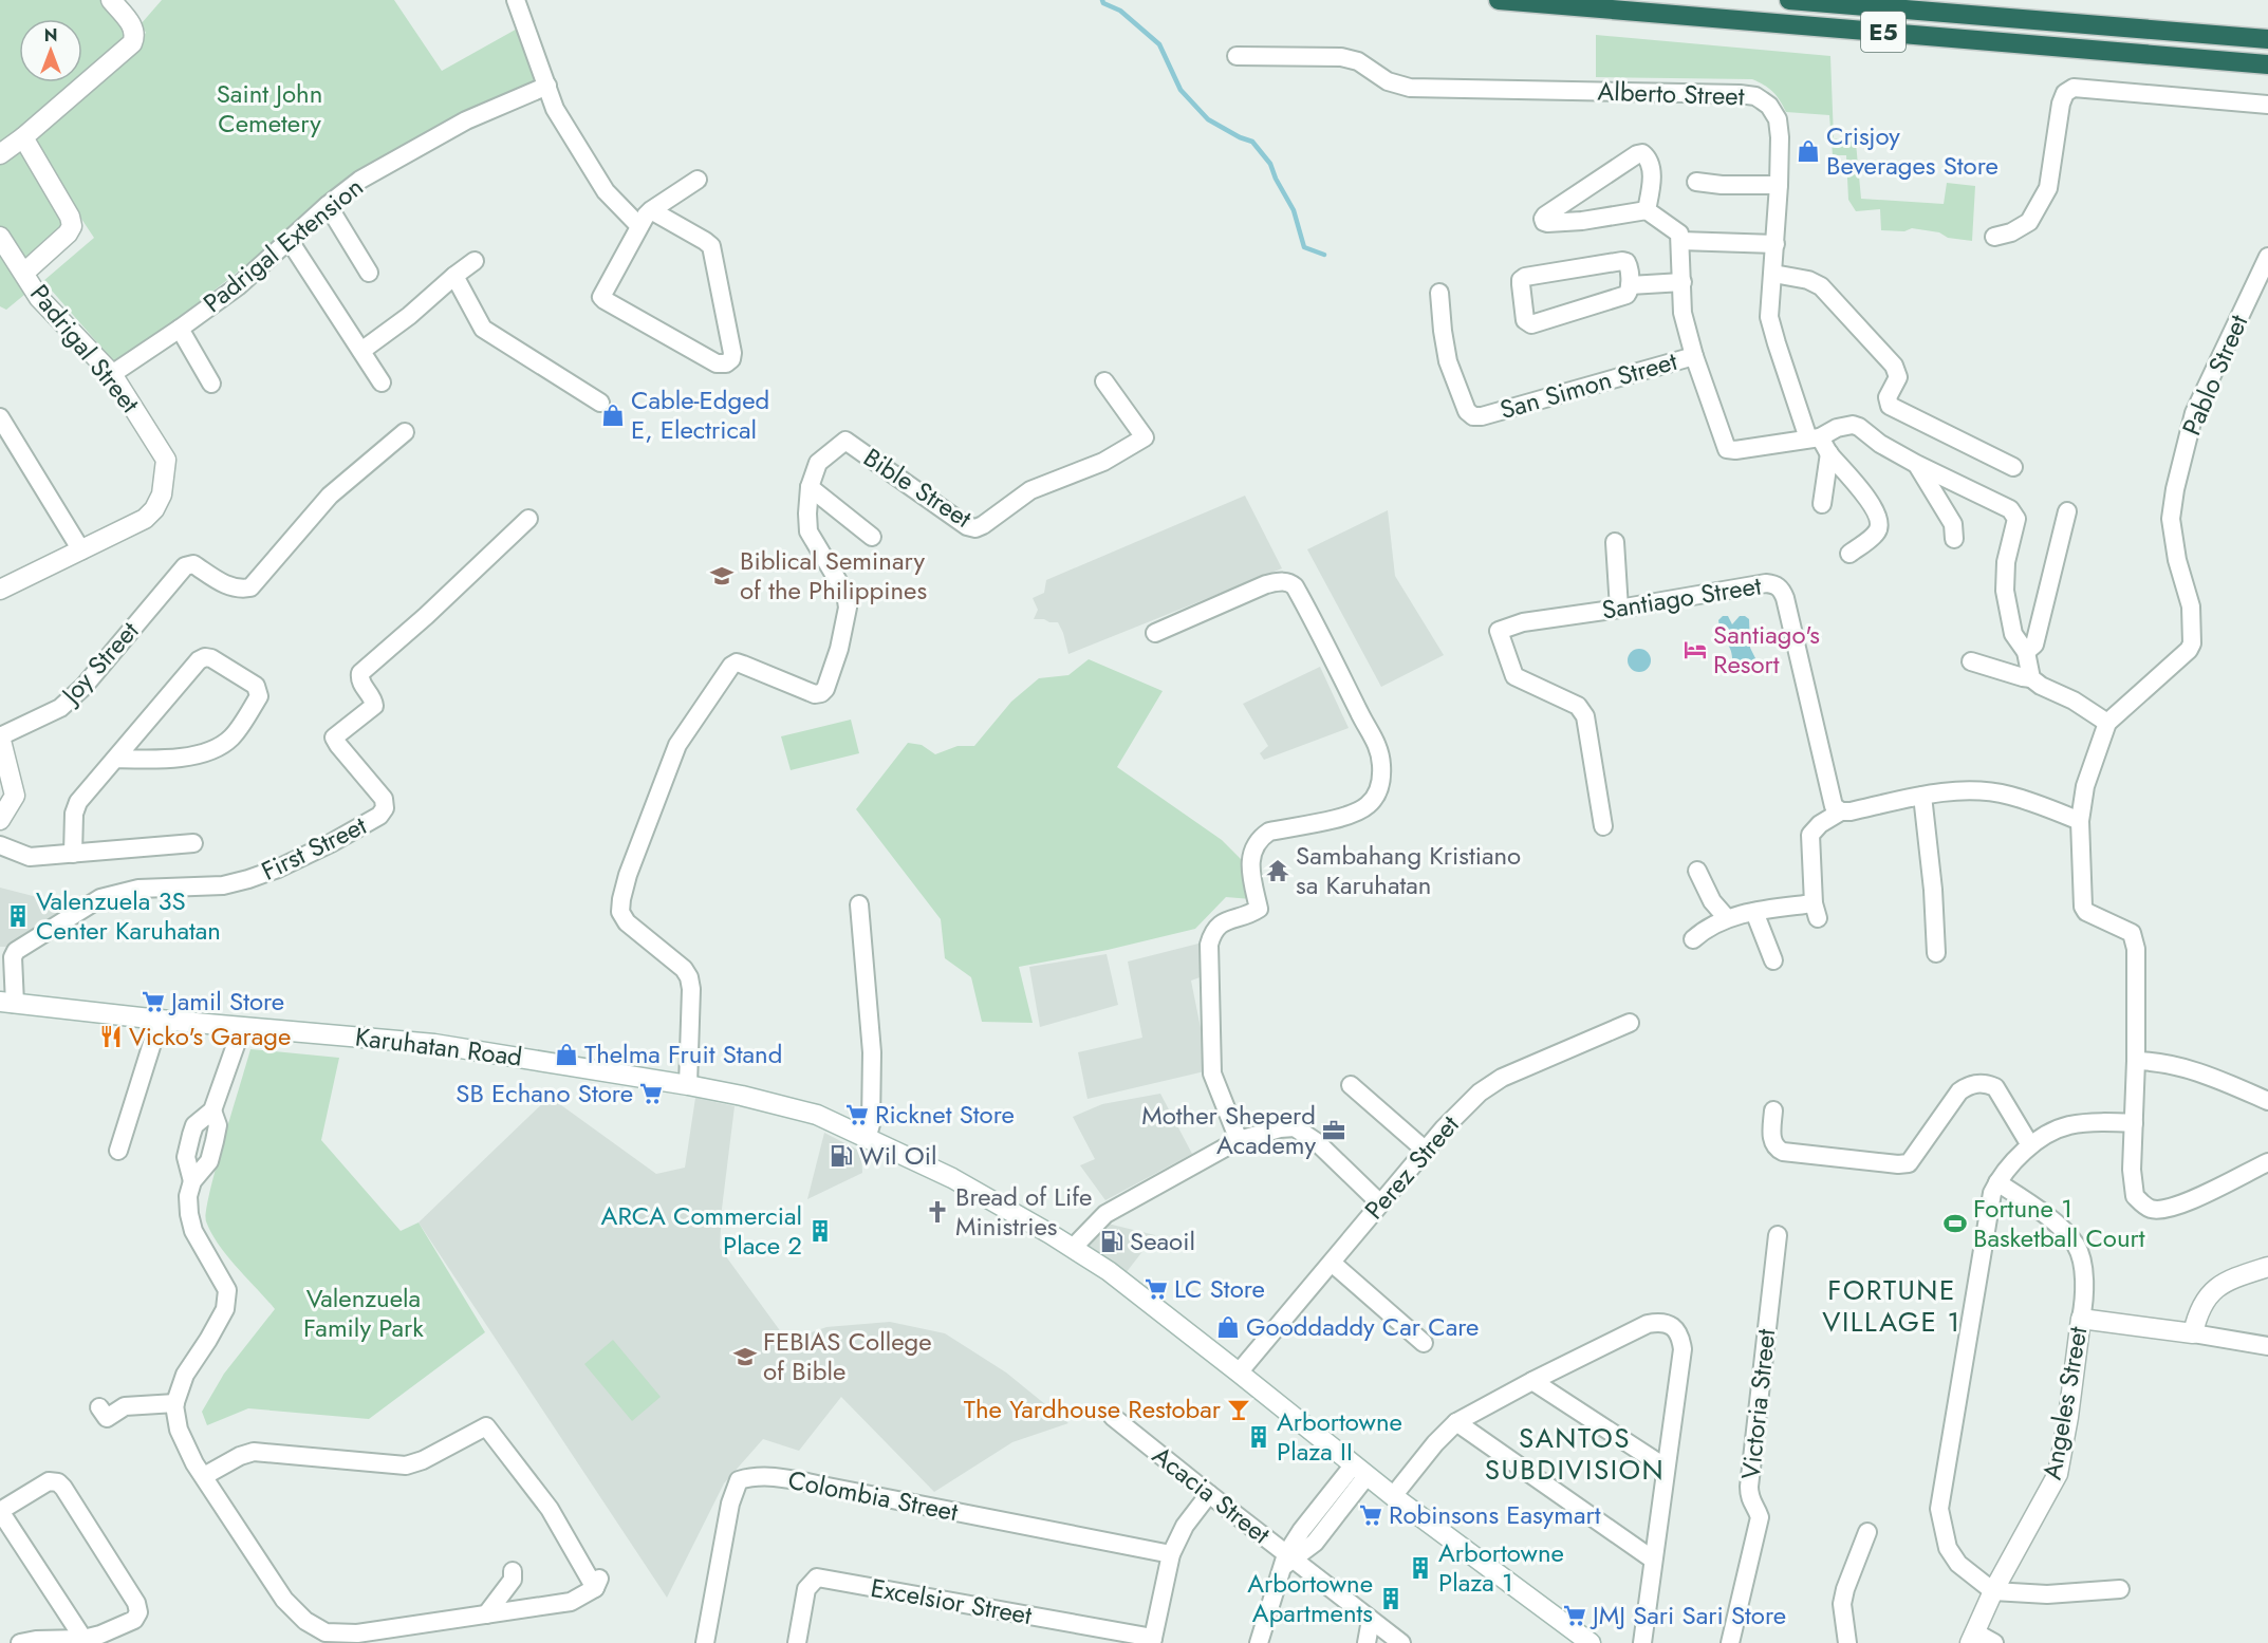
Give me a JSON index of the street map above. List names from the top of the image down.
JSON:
{
  "streets": {
    "highway": ["E5"],
    "main road": ["Padrigal Street", "Karuhatan Road", "Angeles Street"],
    "street": [
      "Alberto Street",
      "Padrigal Extension",
      "Pablo Street",
      "San Simon Street",
      "Bible Street",
      "Santiago Street",
      "Joy Street",
      "First Street",
      "Perez Street",
      "Victoria Street",
      "Acacia Street",
      "Colombia Street",
      "Excelsior Street"
    ]
  },
  "crossings": [
    ["Alberto Street", "San Simon Street"],
    ["Padrigal Extension", "Padrigal Street"],
    ["Bible Street", "Karuhatan Road"],
    ["First Street", "Karuhatan Road"],
    ["Karuhatan Road", "Perez Street"]
  ],
  "districts": ["FORTUNE VILLAGE 1", "SANTOS SUBDIVISION"],
  "parks": ["Saint John Cemetery", "Valenzuela Family Park"],
  "places": {
    "shop": [
      "Crisjoy Beverages Store",
      "Cable-Edged E, Electrical",
      "Thelma Fruit Stand",
      "Gooddaddy Car Care"
    ],
    "school or university": ["Biblical Seminary of the Philippines", "FEBIAS College of Bible"],
    "hotel": ["Santiago's Resort"],
    "temple": ["Sambahang Kristiano sa Karuhatan"],
    "building": [
      "Valenzuela 3S Center Karuhatan",
      "ARCA Commercial Place 2",
      "Arbortowne Plaza II",
      "Arbortowne Plaza 1",
      "Arbortowne Apartments"
    ],
    "supermarket": [
      "Jamil Store",
      "SB Echano Store",
      "Ricknet Store",
      "LC Store",
      "Robinsons Easymart",
      "JMJ Sari Sari Store"
    ],
    "restaurant": ["Vicko's Garage"],
    "office": ["Mother Sheperd Academy"],
    "fuel station": ["Wil Oil", "Seaoil"],
    "church": ["Bread of Life Ministries"],
    "sports": ["Fortune 1 Basketball Court"],
    "bar": ["The Yardhouse Restobar"]
  },
  "north": "top"
}
